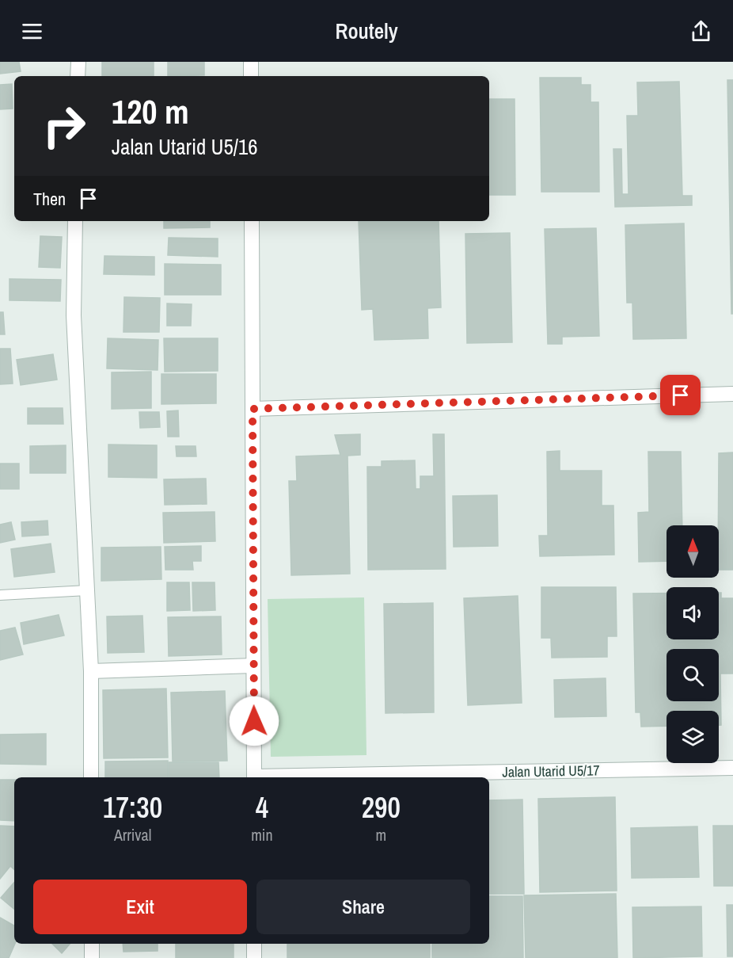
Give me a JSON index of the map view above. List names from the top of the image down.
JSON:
{
  "streets": {
    "street": ["Jalan Utarid U5/17"]
  },
  "north": "top",
  "page": {
    "header": "Routely",
    "turn": ["120 m", "Jalan Utarid U5/16"],
    "then": "Then",
    "eta": [
      "17:30",
      "Arrival",
      "4",
      "min",
      "290",
      "m"
    ],
    "buttons": ["Exit", "Share"]
  }
}
